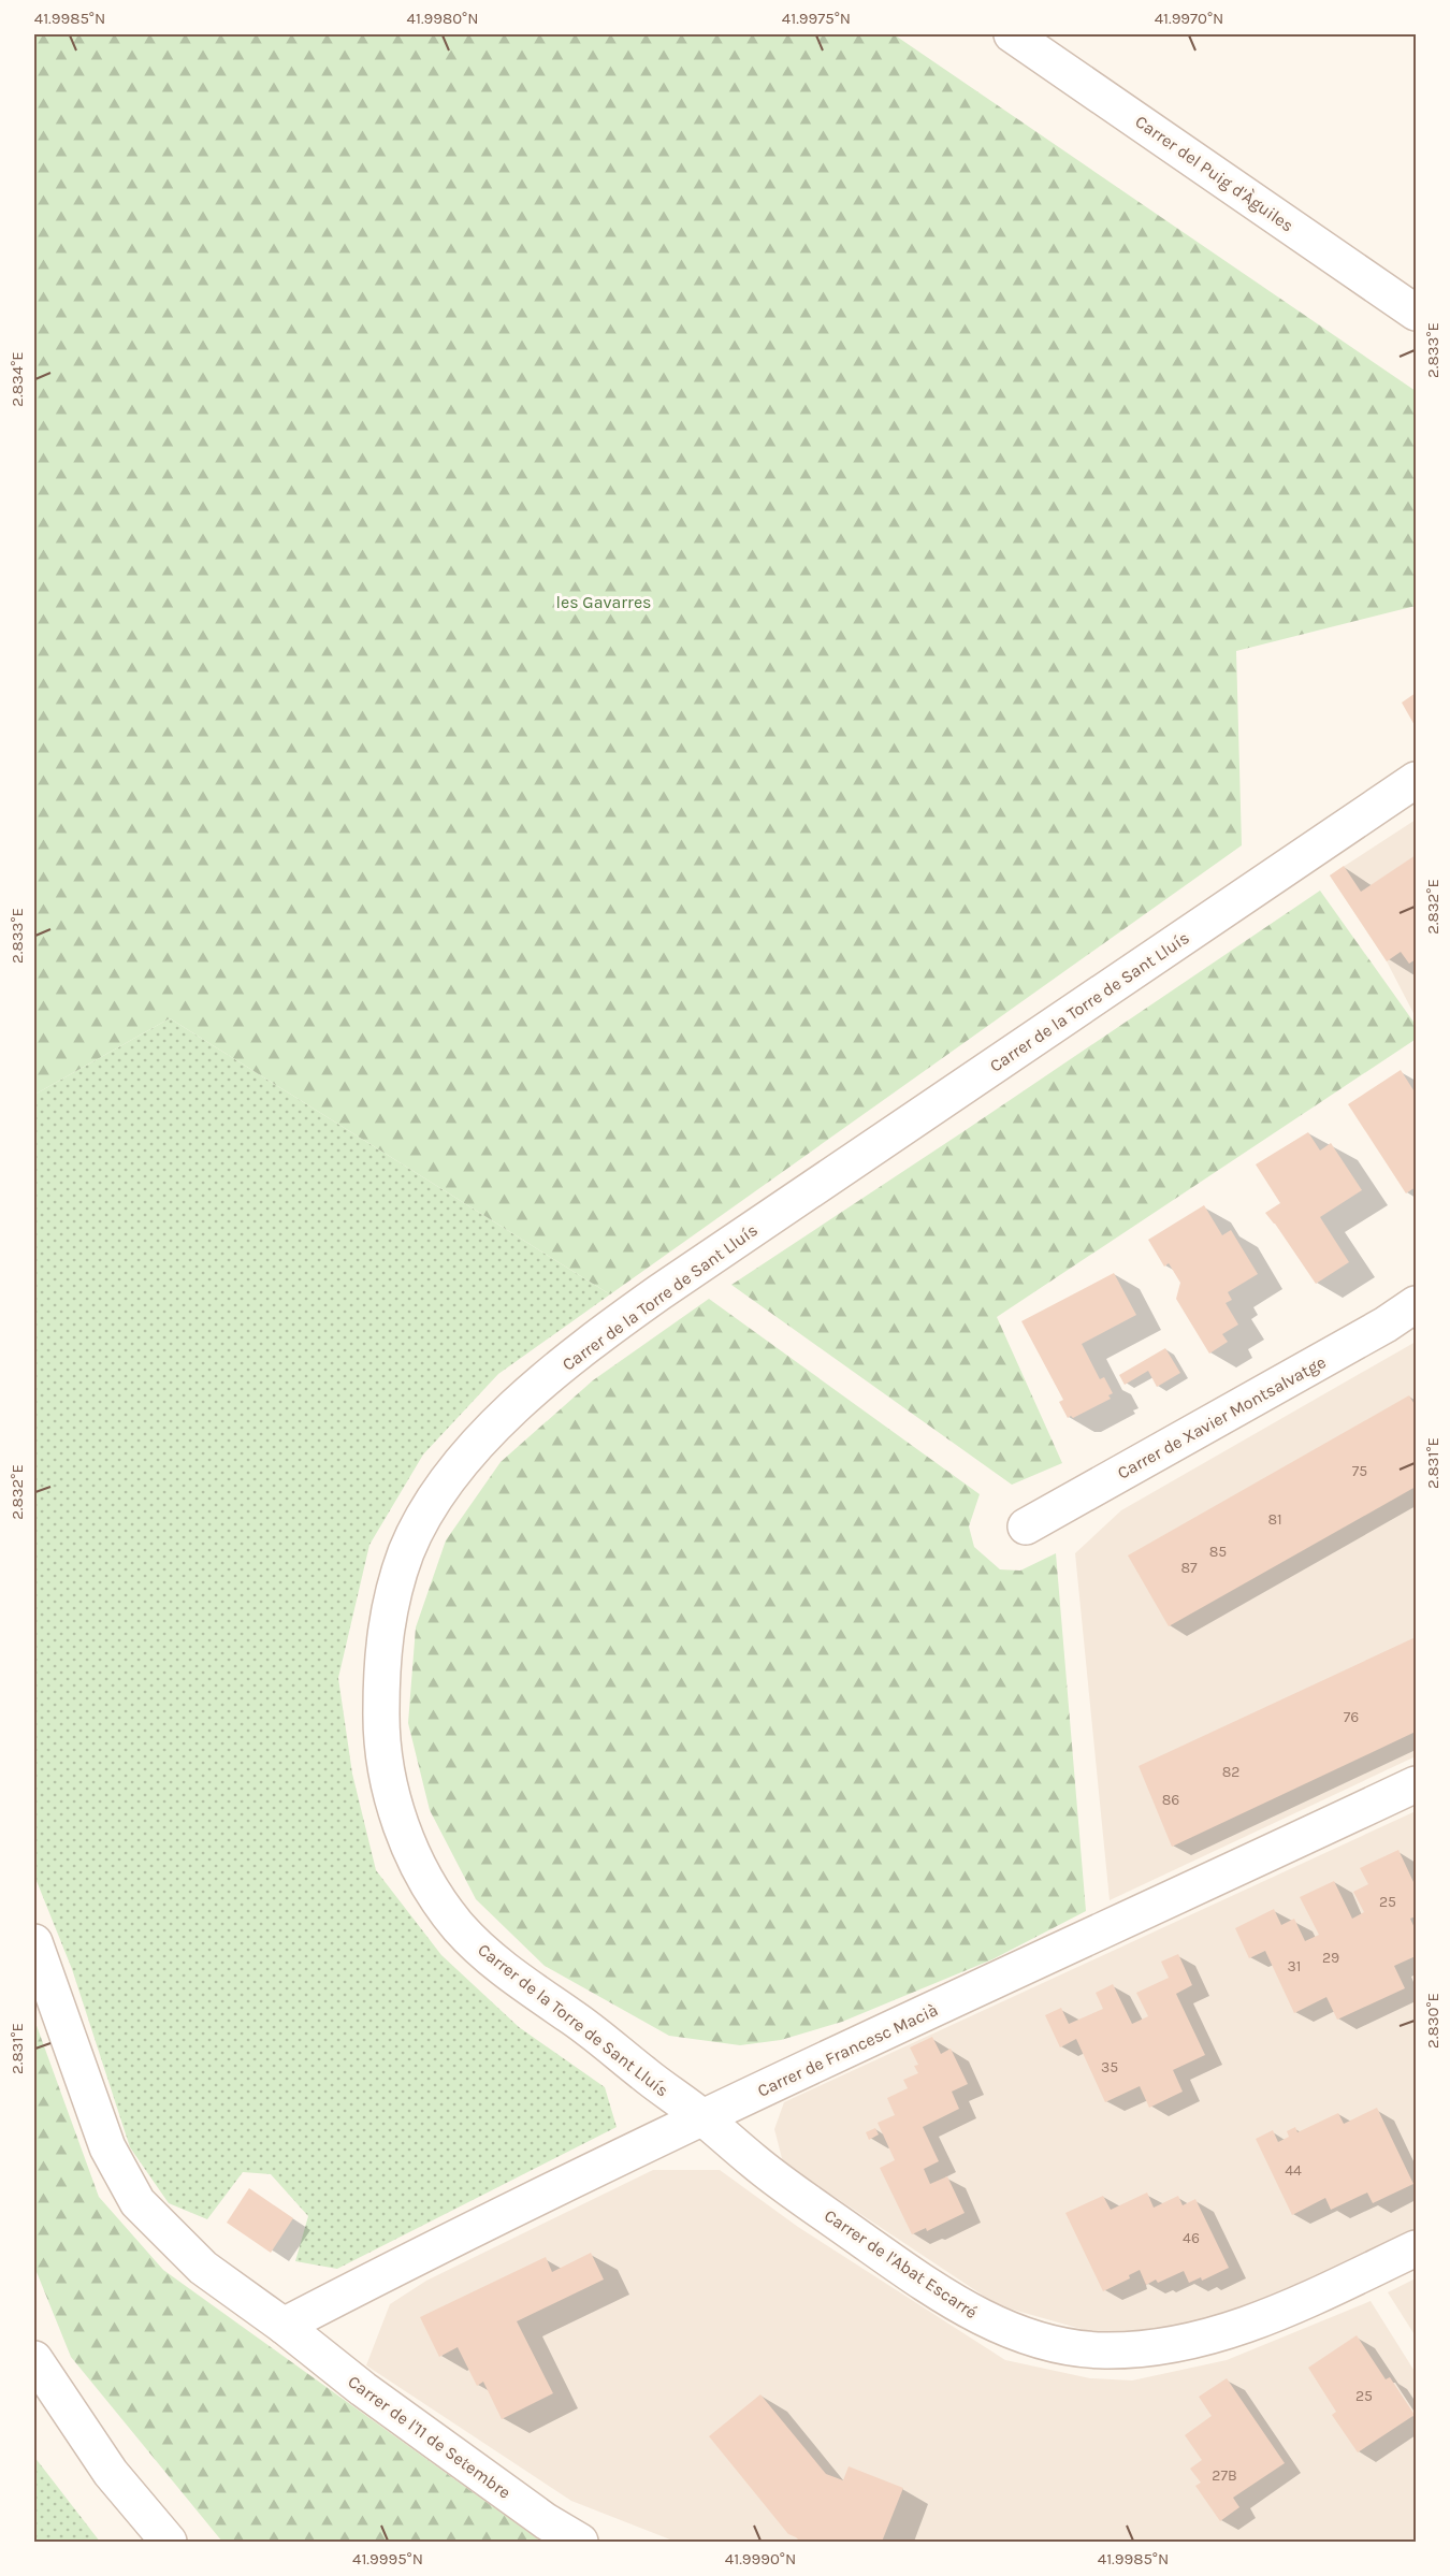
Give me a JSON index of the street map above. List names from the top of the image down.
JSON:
{
  "streets": {
    "street": [
      "Carrer del Puig d'Àguiles",
      "Carrer de la Torre de Sant Lluís",
      "Carrer de Xavier Montsalvatge",
      "Carrer de Francesc Macià",
      "Carrer de l'Abat Escarré",
      "Carrer de l'11 de Setembre"
    ]
  },
  "crossings": [
    ["Carrer de la Torre de Sant Lluís", "Carrer de Francesc Macià"],
    ["Carrer de la Torre de Sant Lluís", "Carrer de l'Abat Escarré"],
    ["Carrer de Francesc Macià", "Carrer de l'Abat Escarré"],
    ["Carrer de Francesc Macià", "Carrer de l'11 de Setembre"]
  ],
  "parks": ["les Gavarres"],
  "house_numbers": [
    "75",
    "81",
    "85",
    "87",
    "76",
    "82",
    "86",
    "25",
    "29",
    "31",
    "35",
    "44",
    "46",
    "25",
    "27B"
  ],
  "coordinates": [
    "41.9985°N",
    "41.9980°N",
    "41.9975°N",
    "41.9970°N",
    "2.833°E",
    "2.834°E",
    "2.832°E",
    "2.831°E",
    "2.830°E",
    "41.9995°N",
    "41.9990°N"
  ]
}
